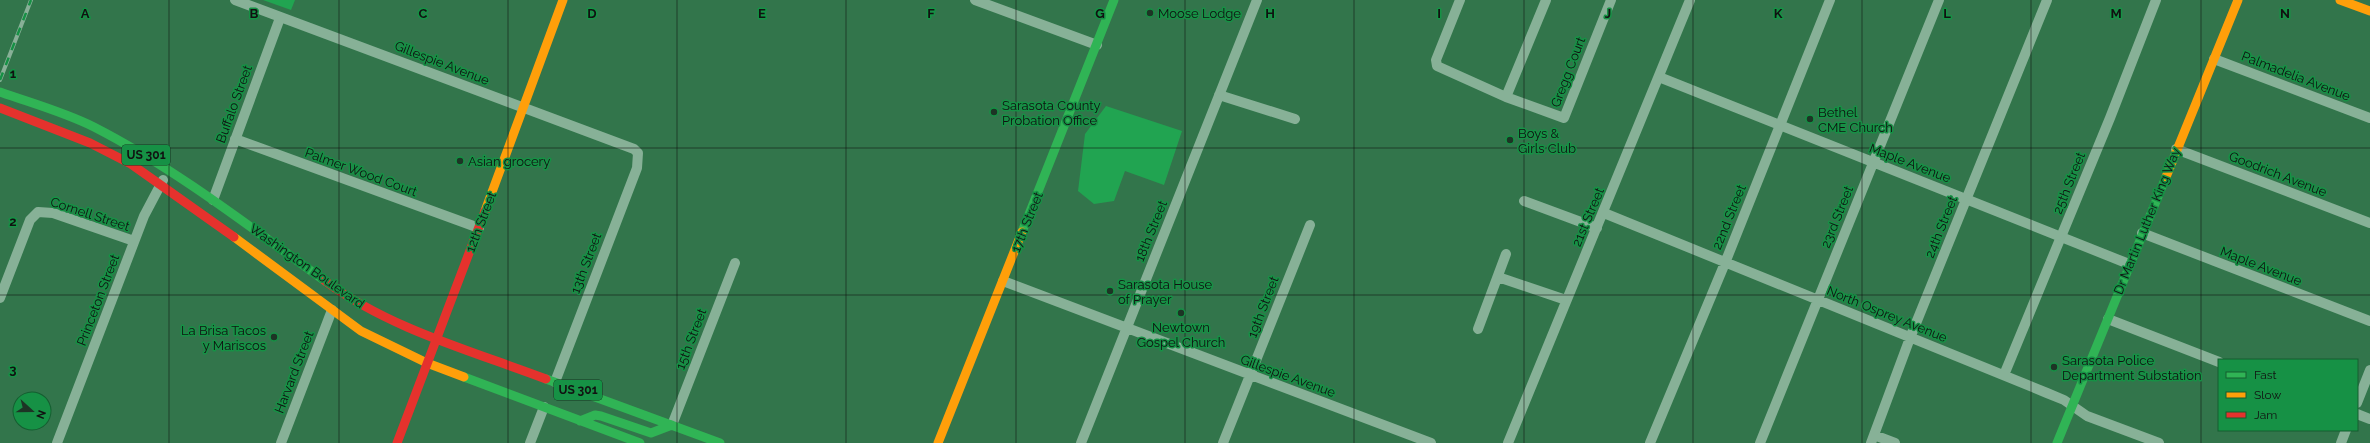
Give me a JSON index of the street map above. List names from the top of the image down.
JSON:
{
  "streets": {
    "main road": [
      "US 301",
      "Dr Martin Luther King Way",
      "12th Street",
      "17th Street",
      "Washington Boulevard"
    ],
    "street": [
      "Gillespie Avenue",
      "Gregg Court",
      "Palmadelia Avenue",
      "Buffalo Street",
      "Maple Avenue",
      "Palmer Wood Court",
      "Goodrich Avenue",
      "25th Street",
      "Cornell Street",
      "21st Street",
      "22nd Street",
      "23rd Street",
      "24th Street",
      "18th Street",
      "13th Street",
      "Princeton Street",
      "19th Street",
      "North Osprey Avenue",
      "15th Street",
      "Harvard Street"
    ]
  },
  "crossings": [
    ["Gillespie Avenue", "Buffalo Street"],
    ["Gillespie Avenue", "12th Street"],
    ["Gillespie Avenue", "17th Street"],
    ["Gillespie Avenue", "18th Street"],
    ["Gillespie Avenue", "13th Street"],
    ["Gillespie Avenue", "19th Street"],
    ["Palmadelia Avenue", "Dr Martin Luther King Way"],
    ["Buffalo Street", "Palmer Wood Court"],
    ["Buffalo Street", "Washington Boulevard"],
    ["Maple Avenue", "25th Street"],
    ["Maple Avenue", "21st Street"],
    ["Maple Avenue", "22nd Street"],
    ["Maple Avenue", "23rd Street"],
    ["Maple Avenue", "Dr Martin Luther King Way"],
    ["Maple Avenue", "24th Street"],
    ["Palmer Wood Court", "12th Street"],
    ["Goodrich Avenue", "Dr Martin Luther King Way"],
    ["25th Street", "North Osprey Avenue"],
    ["Cornell Street", "Princeton Street"],
    ["21st Street", "North Osprey Avenue"],
    ["22nd Street", "North Osprey Avenue"],
    ["23rd Street", "North Osprey Avenue"],
    ["Dr Martin Luther King Way", "North Osprey Avenue"],
    ["12th Street", "Washington Boulevard"],
    ["24th Street", "North Osprey Avenue"],
    ["13th Street", "Washington Boulevard"],
    ["Washington Boulevard", "Princeton Street"],
    ["Washington Boulevard", "15th Street"],
    ["Washington Boulevard", "Harvard Street"]
  ],
  "places": [
    "Moose Lodge",
    "Sarasota County Probation Office",
    "Bethel CME Church",
    "Boys & Girls Club",
    "Asian grocery",
    "Sarasota House of Prayer",
    "Newtown Gospel Church",
    "La Brisa Tacos y Mariscos",
    "Sarasota Police Department Substation"
  ],
  "legend": ["Fast", "Slow", "Jam"],
  "north": "right",
  "grid": {
    "columns": [
      "A",
      "B",
      "C",
      "D",
      "E",
      "F",
      "G",
      "H",
      "I",
      "J",
      "K",
      "L",
      "M",
      "N"
    ],
    "rows": ["1", "2", "3"]
  }
}
